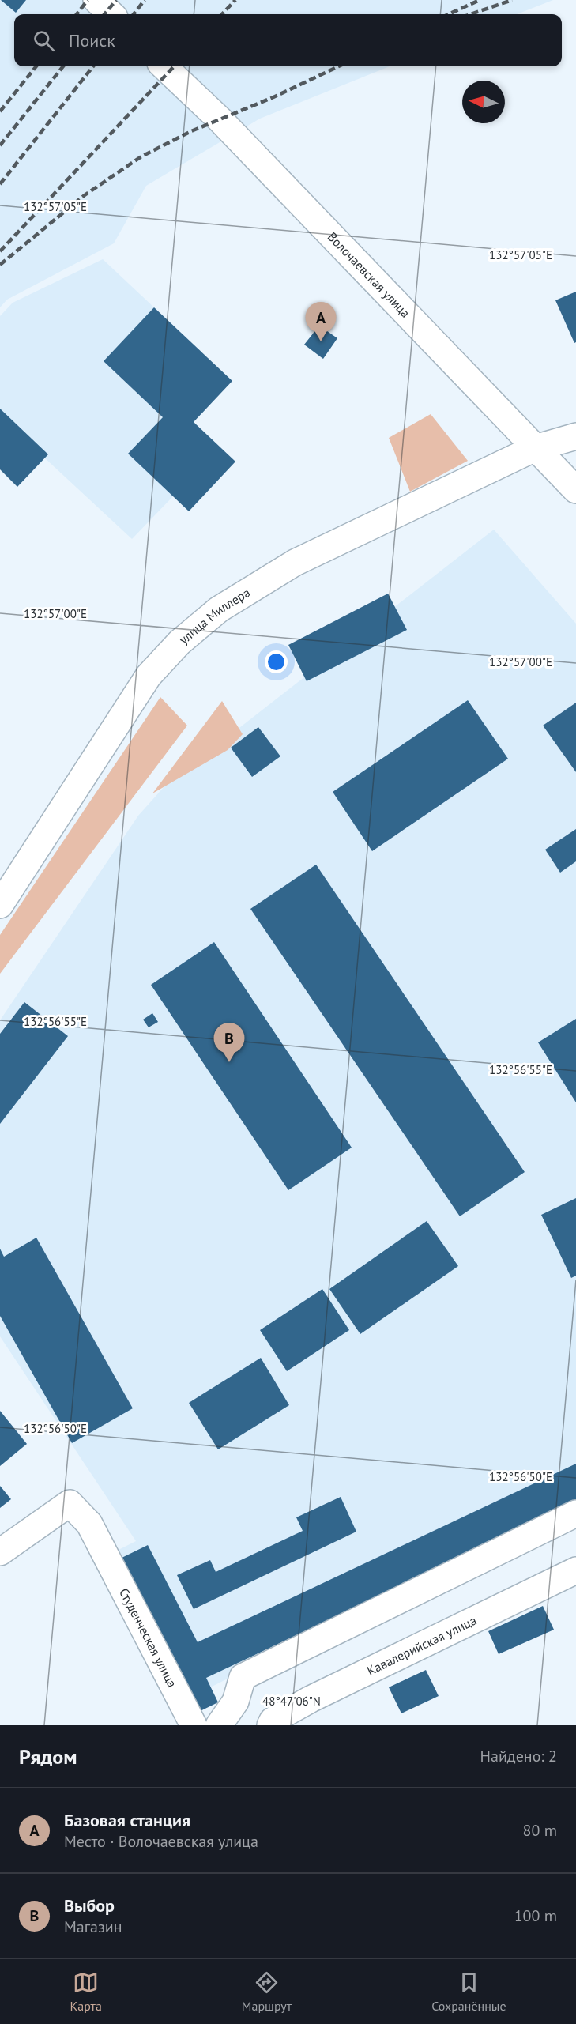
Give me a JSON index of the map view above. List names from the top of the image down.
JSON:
{
  "streets": {
    "main road": [
      "Волочаевская улица",
      "улица Миллера",
      "Студенческая улица",
      "Кавалерийская улица"
    ]
  },
  "crossings": [
    ["Волочаевская улица", "улица Миллера"]
  ],
  "north": "left",
  "page": {
    "search": "Поиск",
    "pins": ["A", "B"],
    "heading": ["Рядом", "Найдено: 2"],
    "list": [
      {
        "mark": "A",
        "name": "Базовая станция",
        "note": "Место · Волочаевская улица",
        "value": "80 m"
      },
      {
        "mark": "B",
        "name": "Выбор",
        "note": "Магазин",
        "value": "100 m"
      }
    ],
    "nav": ["Карта", "Маршрут", "Сохранённые"]
  },
  "coordinates": [
    "132°57'05\"E",
    "132°57'00\"E",
    "132°56'55\"E",
    "132°56'50\"E",
    "48°47'06\"N"
  ]
}
